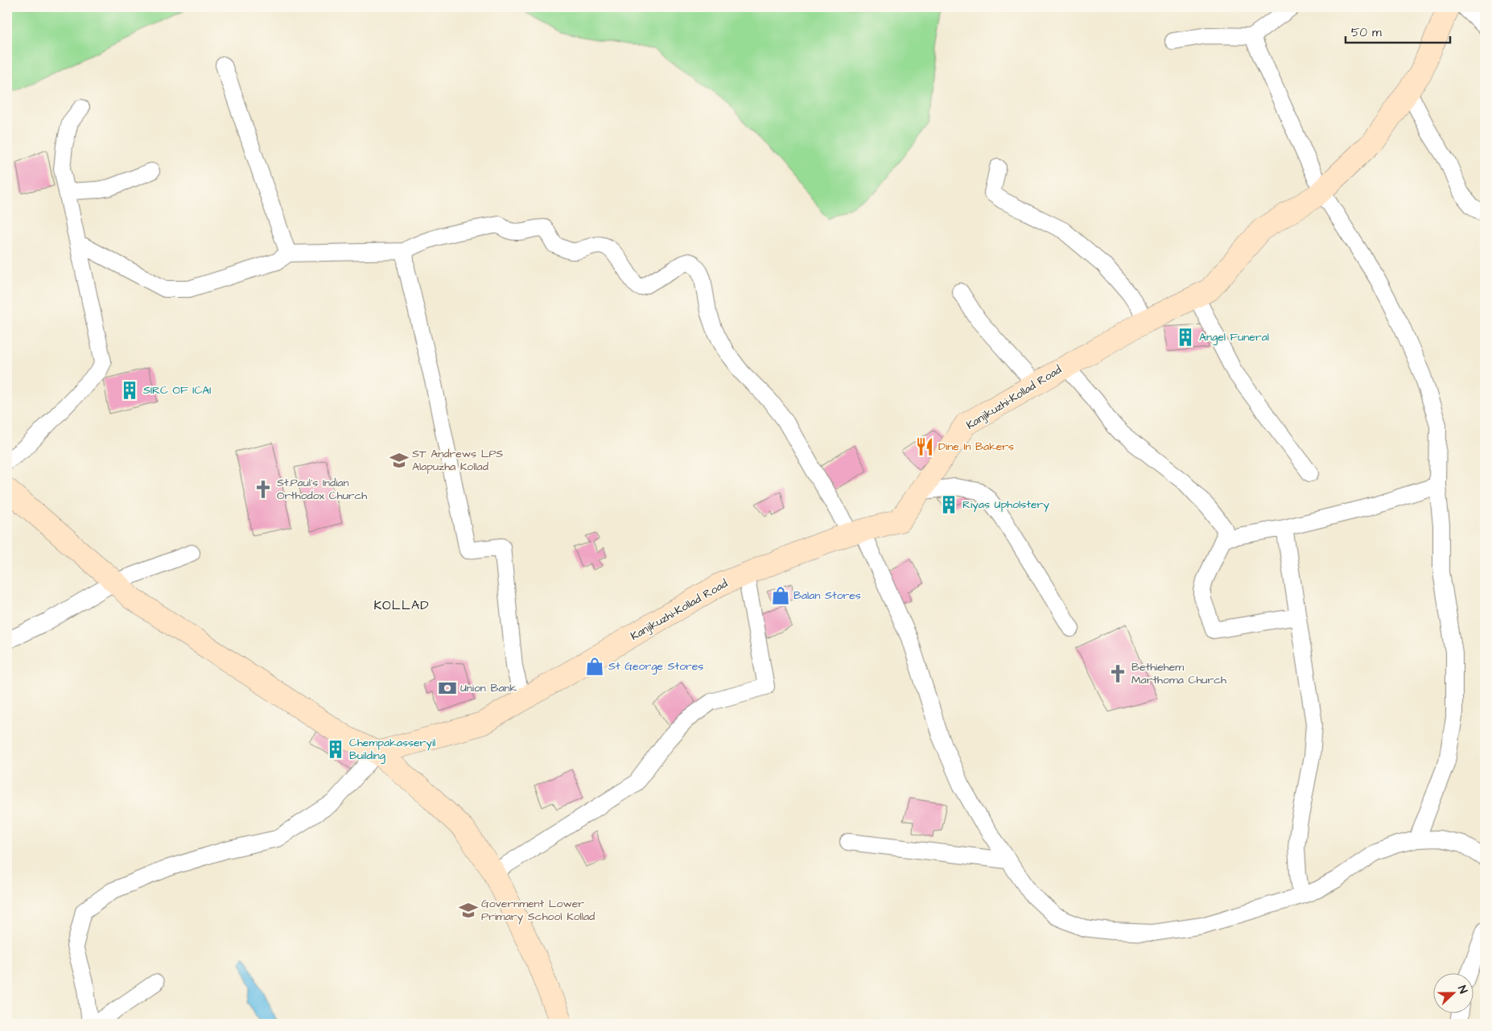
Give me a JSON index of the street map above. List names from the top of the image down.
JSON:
{
  "streets": {
    "main road": ["Kanjikuzhi-Kollad Road"]
  },
  "districts": ["KOLLAD"],
  "places": {
    "building": [
      "Angel Funeral",
      "SIRC OF ICAI",
      "Riyas Upholstery",
      "Chempakasseryil Building"
    ],
    "restaurant": ["Dine In Bakers"],
    "school or university": ["ST Andrews LPS Alapuzha Kollad", "Government Lower Primary School Kollad"],
    "church": ["St.Paul's Indian Orthodox Church", "Bethiehem Marthoma Church"],
    "shop": ["Balan Stores", "St George Stores"],
    "bank": ["Union Bank"]
  },
  "scale_bar": "50 m",
  "north": "right"
}
